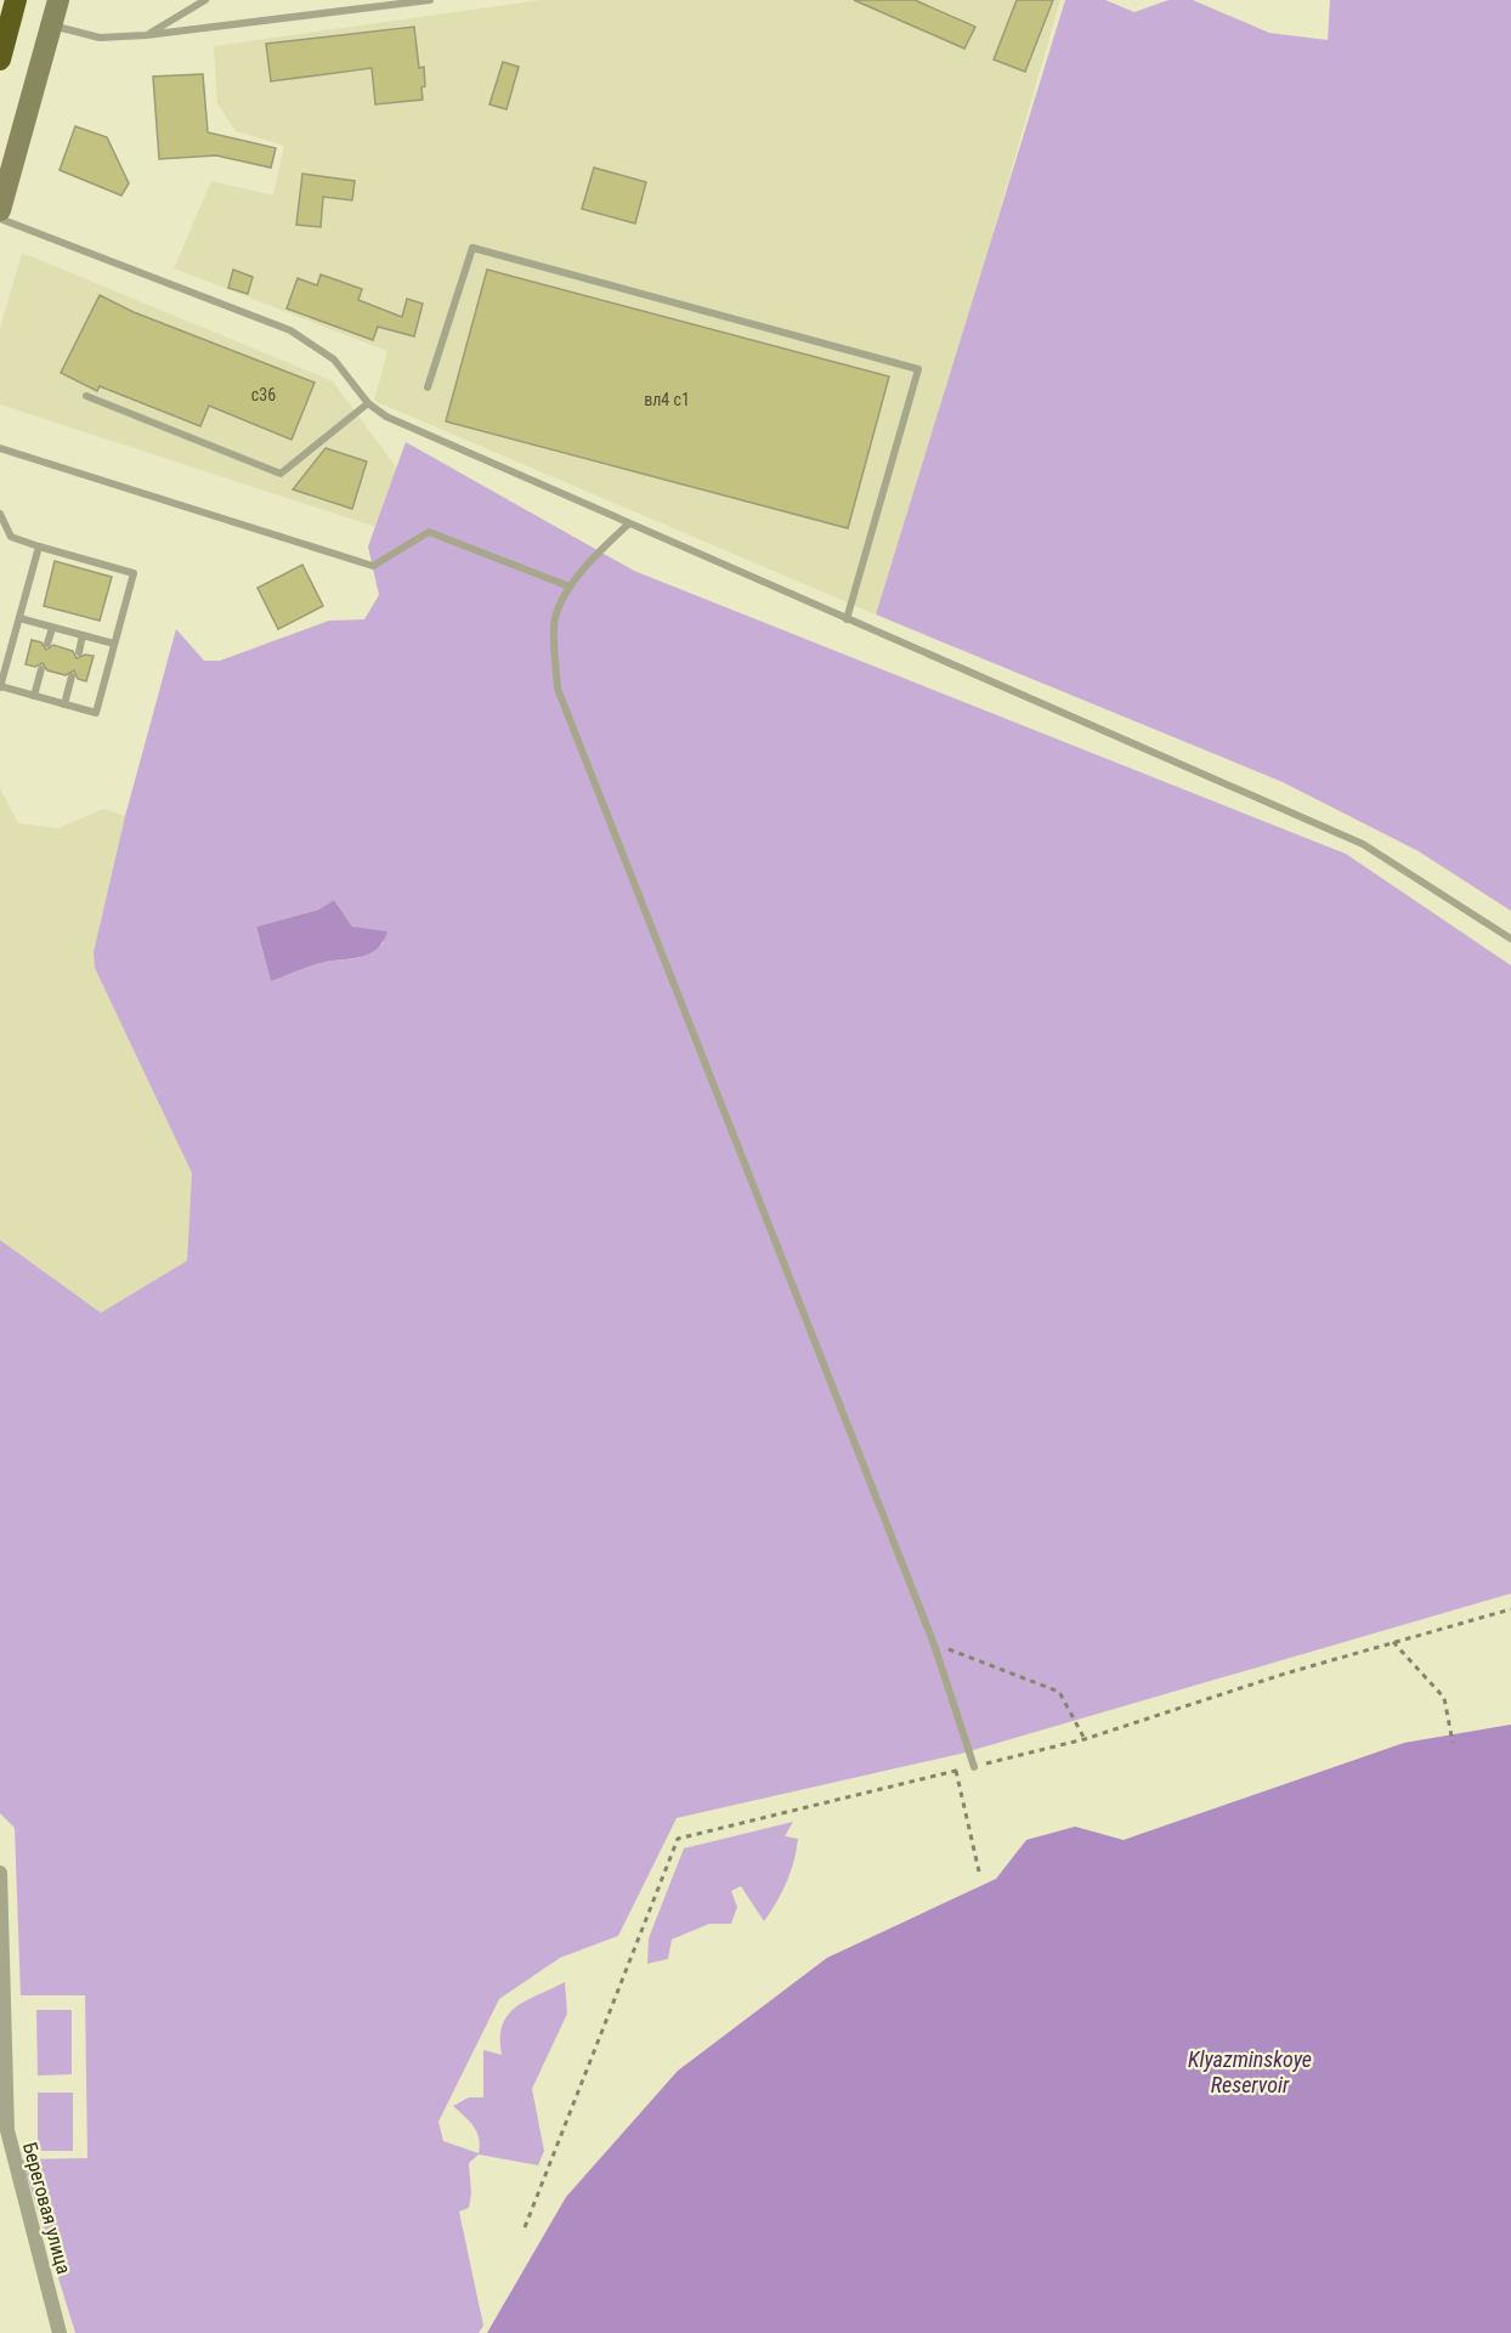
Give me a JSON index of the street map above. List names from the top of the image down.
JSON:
{
  "streets": {
    "street": ["Береговая улица"]
  },
  "water": ["Klyazminskoye Reservoir"],
  "house_numbers": ["с36", "вл4 с1"]
}
